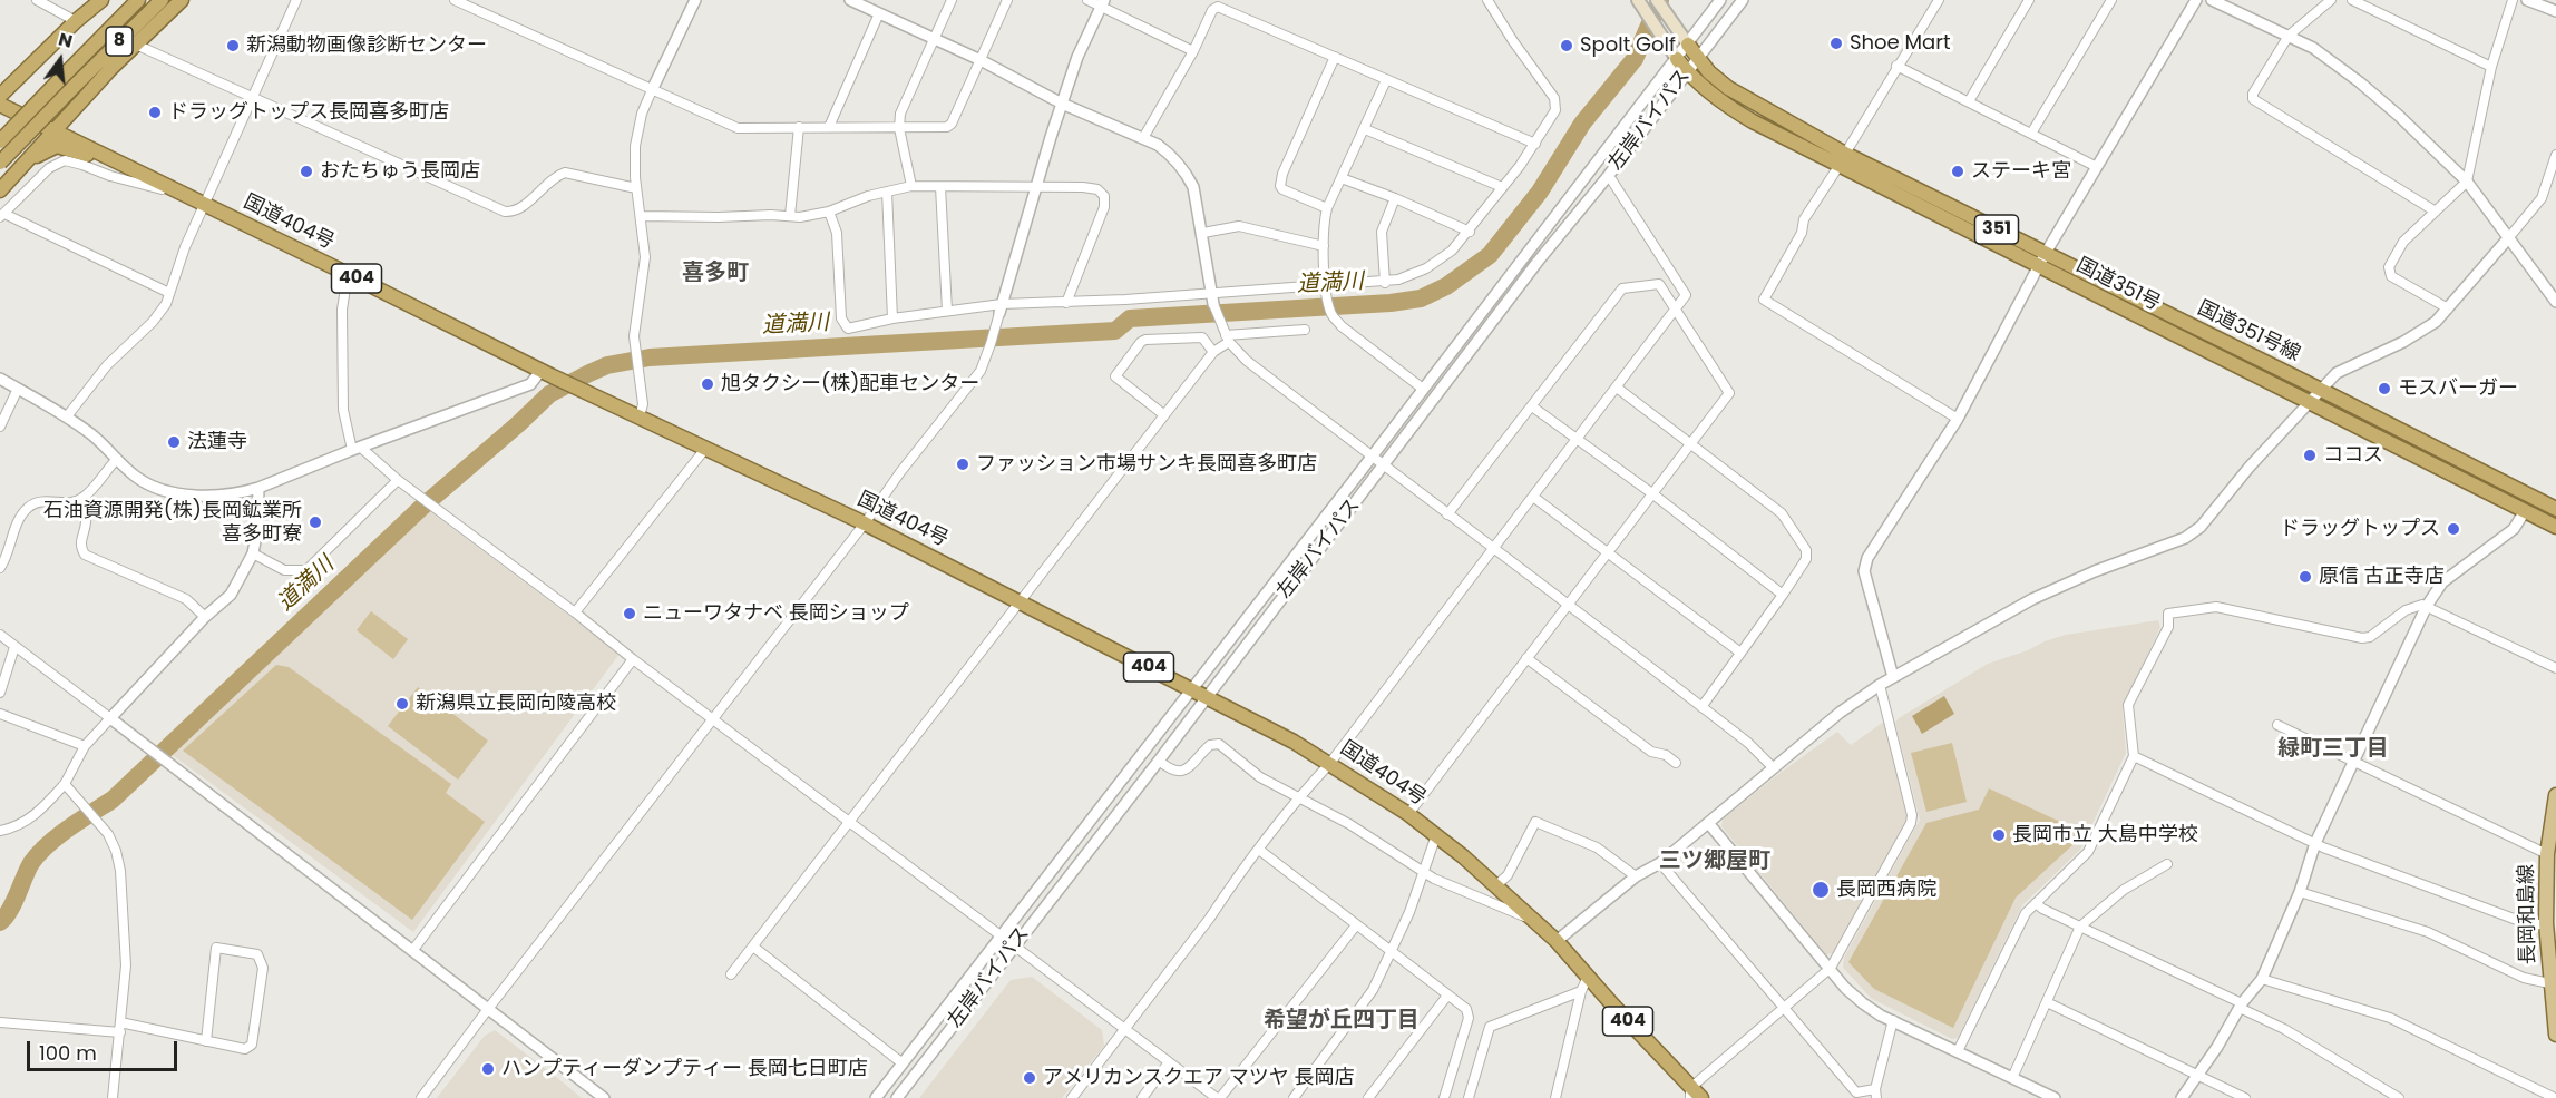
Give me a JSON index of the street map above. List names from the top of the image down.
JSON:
{
  "streets": {
    "highway": [
      "8",
      "国道404号",
      "351",
      "404",
      "国道351号",
      "国道351号線"
    ],
    "main road": ["長岡和島線"],
    "street": ["左岸バイパス"]
  },
  "crossings": [
    ["左岸バイパス", "国道404号"],
    ["左岸バイパス", "国道351号"],
    ["左岸バイパス", "国道351号線"],
    ["国道351号", "国道351号線"]
  ],
  "districts": [
    "喜多町",
    "緑町三丁目",
    "三ツ郷屋町",
    "希望が丘四丁目"
  ],
  "water": ["道満川"],
  "places": [
    "Shoe Mart",
    "新潟動物画像診断センター",
    "Spolt Golf",
    "ドラッグトップス長岡喜多町店",
    "おたちゅう長岡店",
    "ステーキ宮",
    "旭タクシー(株)配車センター",
    "モスバーガー",
    "法蓮寺",
    "ココス",
    "ファッション市場サンキ長岡喜多町店",
    "石油資源開発(株)長岡鉱業所 喜多町寮",
    "ドラッグトップス",
    "原信 古正寺店",
    "ニューワタナベ 長岡ショップ",
    "新潟県立長岡向陵高校",
    "長岡市立 大島中学校",
    "長岡西病院",
    "ハンプティーダンプティー 長岡七日町店",
    "アメリカンスクエア マツヤ 長岡店"
  ],
  "scale_bar": "100 m",
  "north": "top"
}
